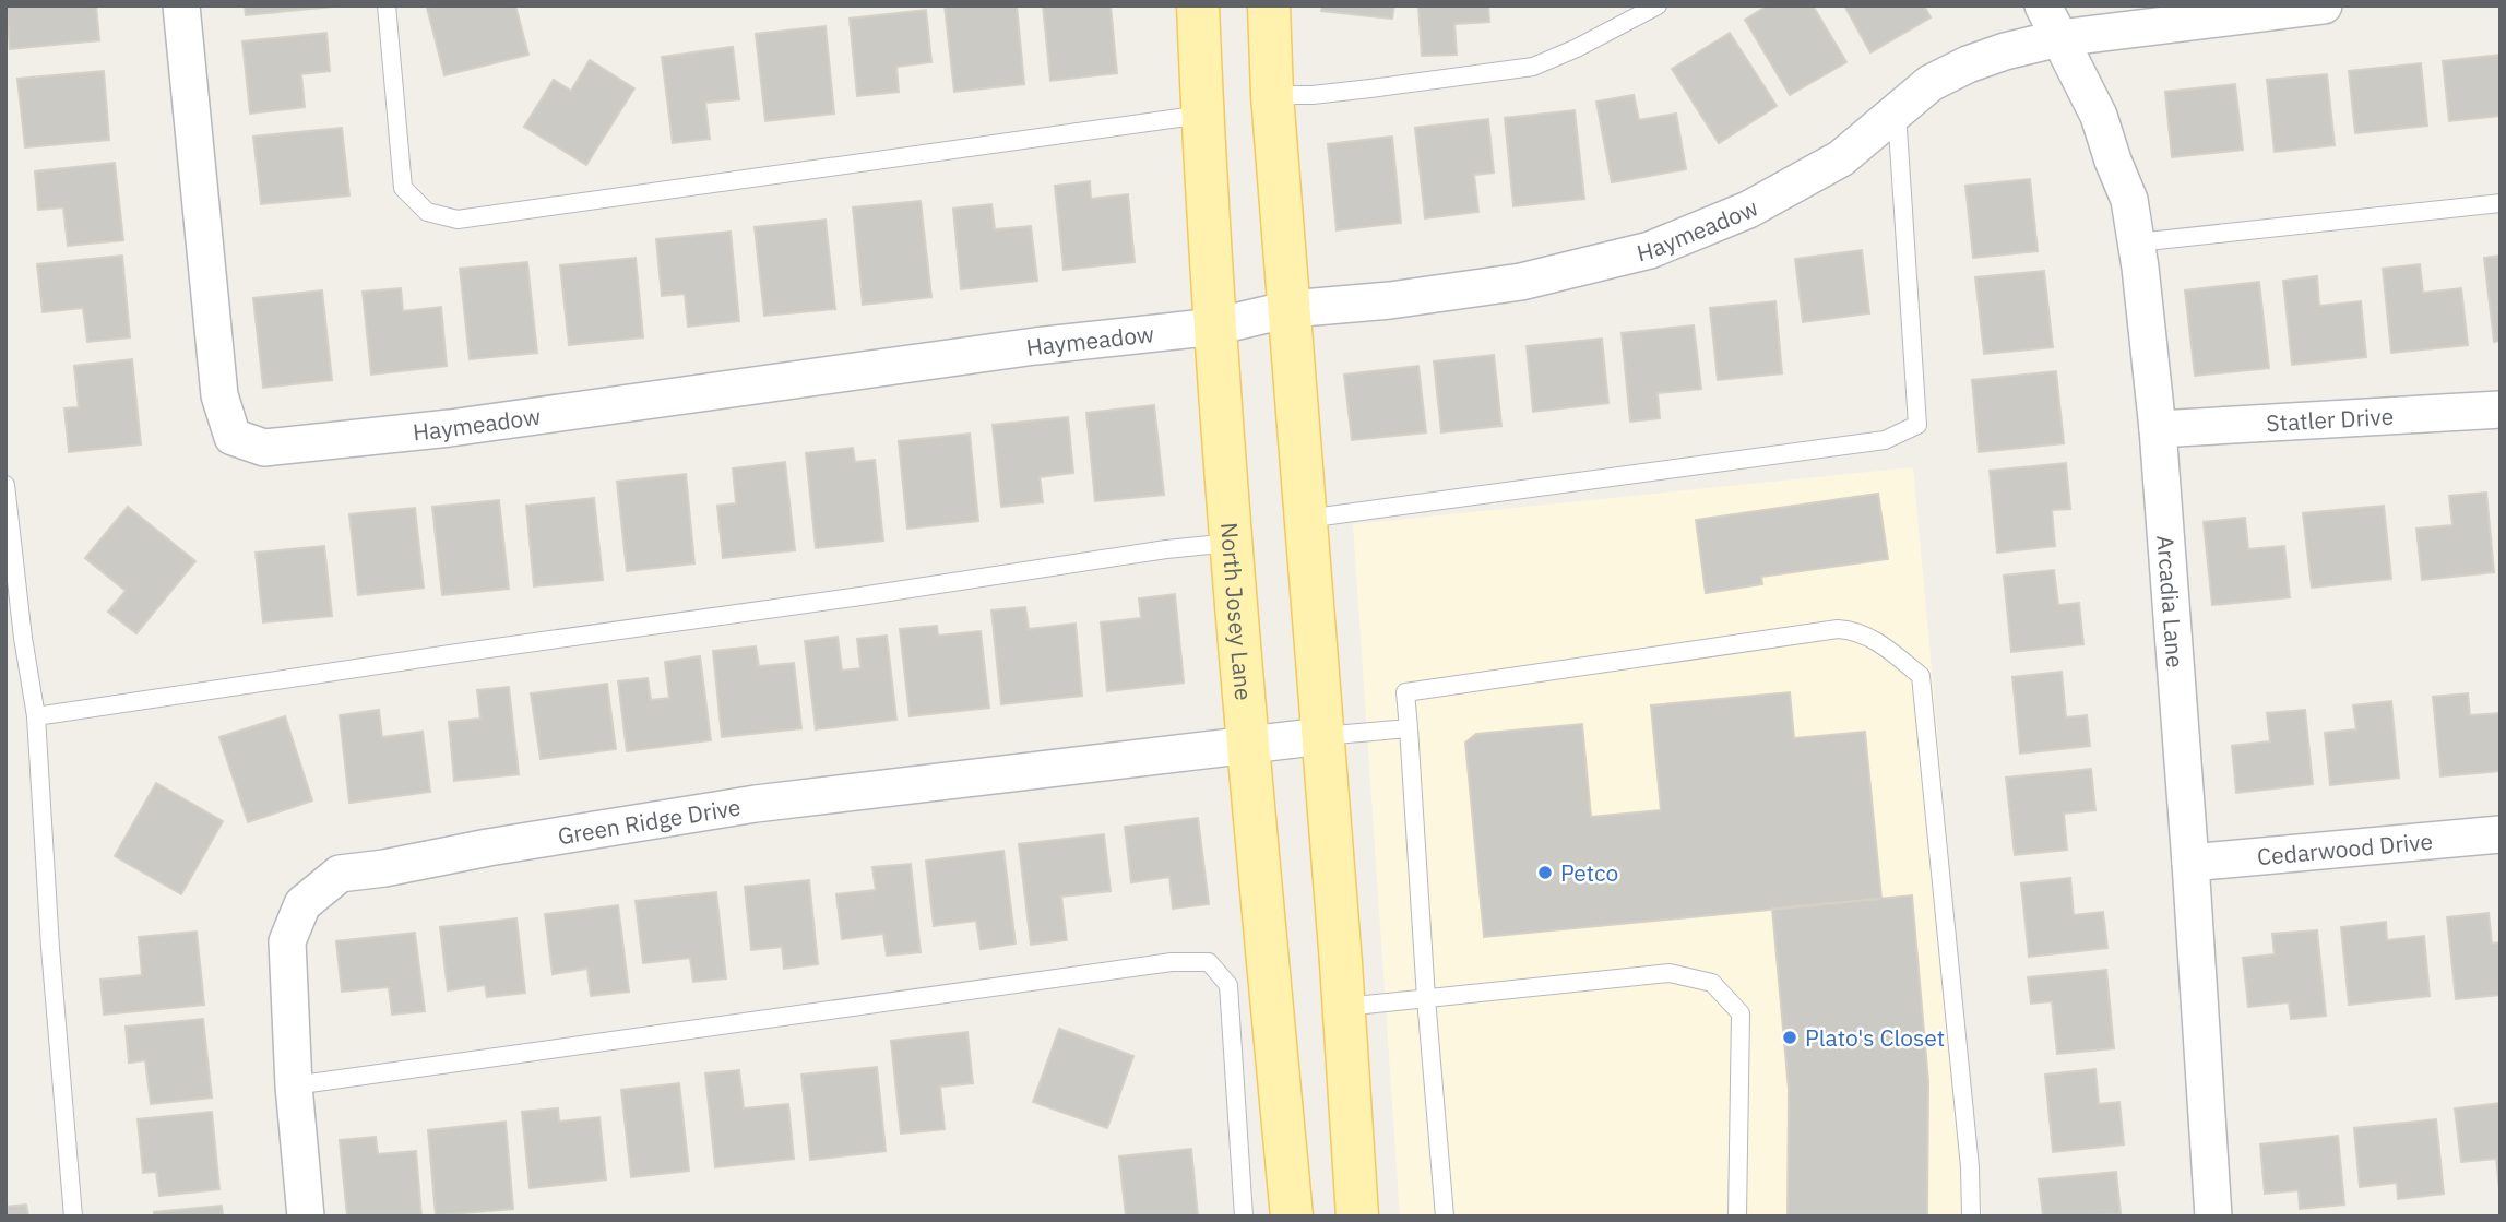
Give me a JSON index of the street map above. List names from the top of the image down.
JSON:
{
  "streets": {
    "main road": ["North Josey Lane"],
    "street": [
      "Haymeadow",
      "Statler Drive",
      "Arcadia Lane",
      "Green Ridge Drive",
      "Cedarwood Drive"
    ]
  },
  "crossings": [
    ["Haymeadow", "Arcadia Lane"],
    ["Haymeadow", "North Josey Lane"],
    ["Statler Drive", "Arcadia Lane"],
    ["Arcadia Lane", "Cedarwood Drive"],
    ["North Josey Lane", "Green Ridge Drive"]
  ],
  "places": ["Petco", "Plato's Closet"]
}
